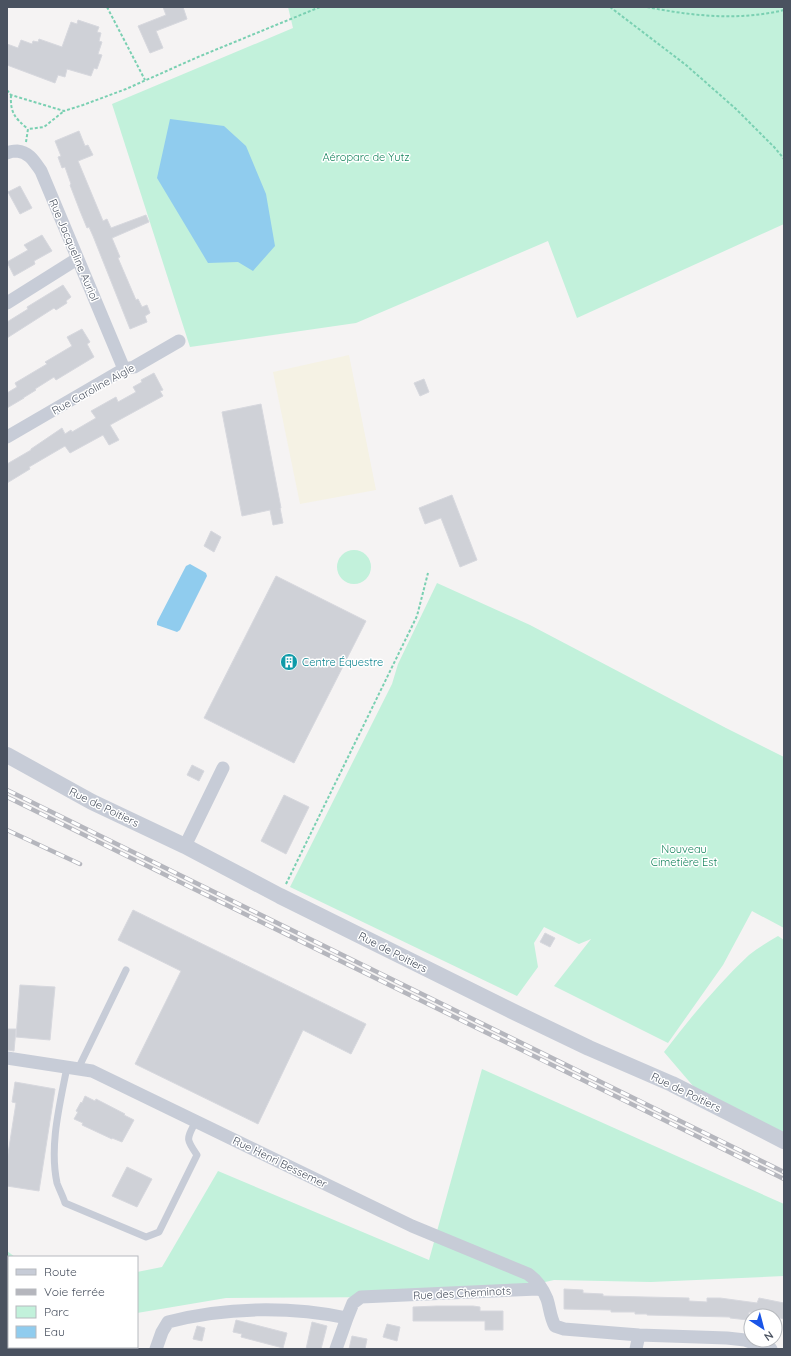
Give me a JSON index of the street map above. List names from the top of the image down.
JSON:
{
  "streets": {
    "street": [
      "Rue Jacqueline Auriol",
      "Rue Caroline Aigle",
      "Rue de Poitiers",
      "Rue Henri Bessemer",
      "Rue des Cheminots"
    ]
  },
  "crossings": [
    ["Rue Jacqueline Auriol", "Rue Caroline Aigle"],
    ["Rue Henri Bessemer", "Rue des Cheminots"]
  ],
  "parks": ["Aéroparc de Yutz", "Nouveau Cimetière Est"],
  "places": {
    "building": ["Centre Équestre"]
  },
  "legend": [
    "Route",
    "Voie ferrée",
    "Parc",
    "Eau"
  ],
  "north": "bottom right"
}
